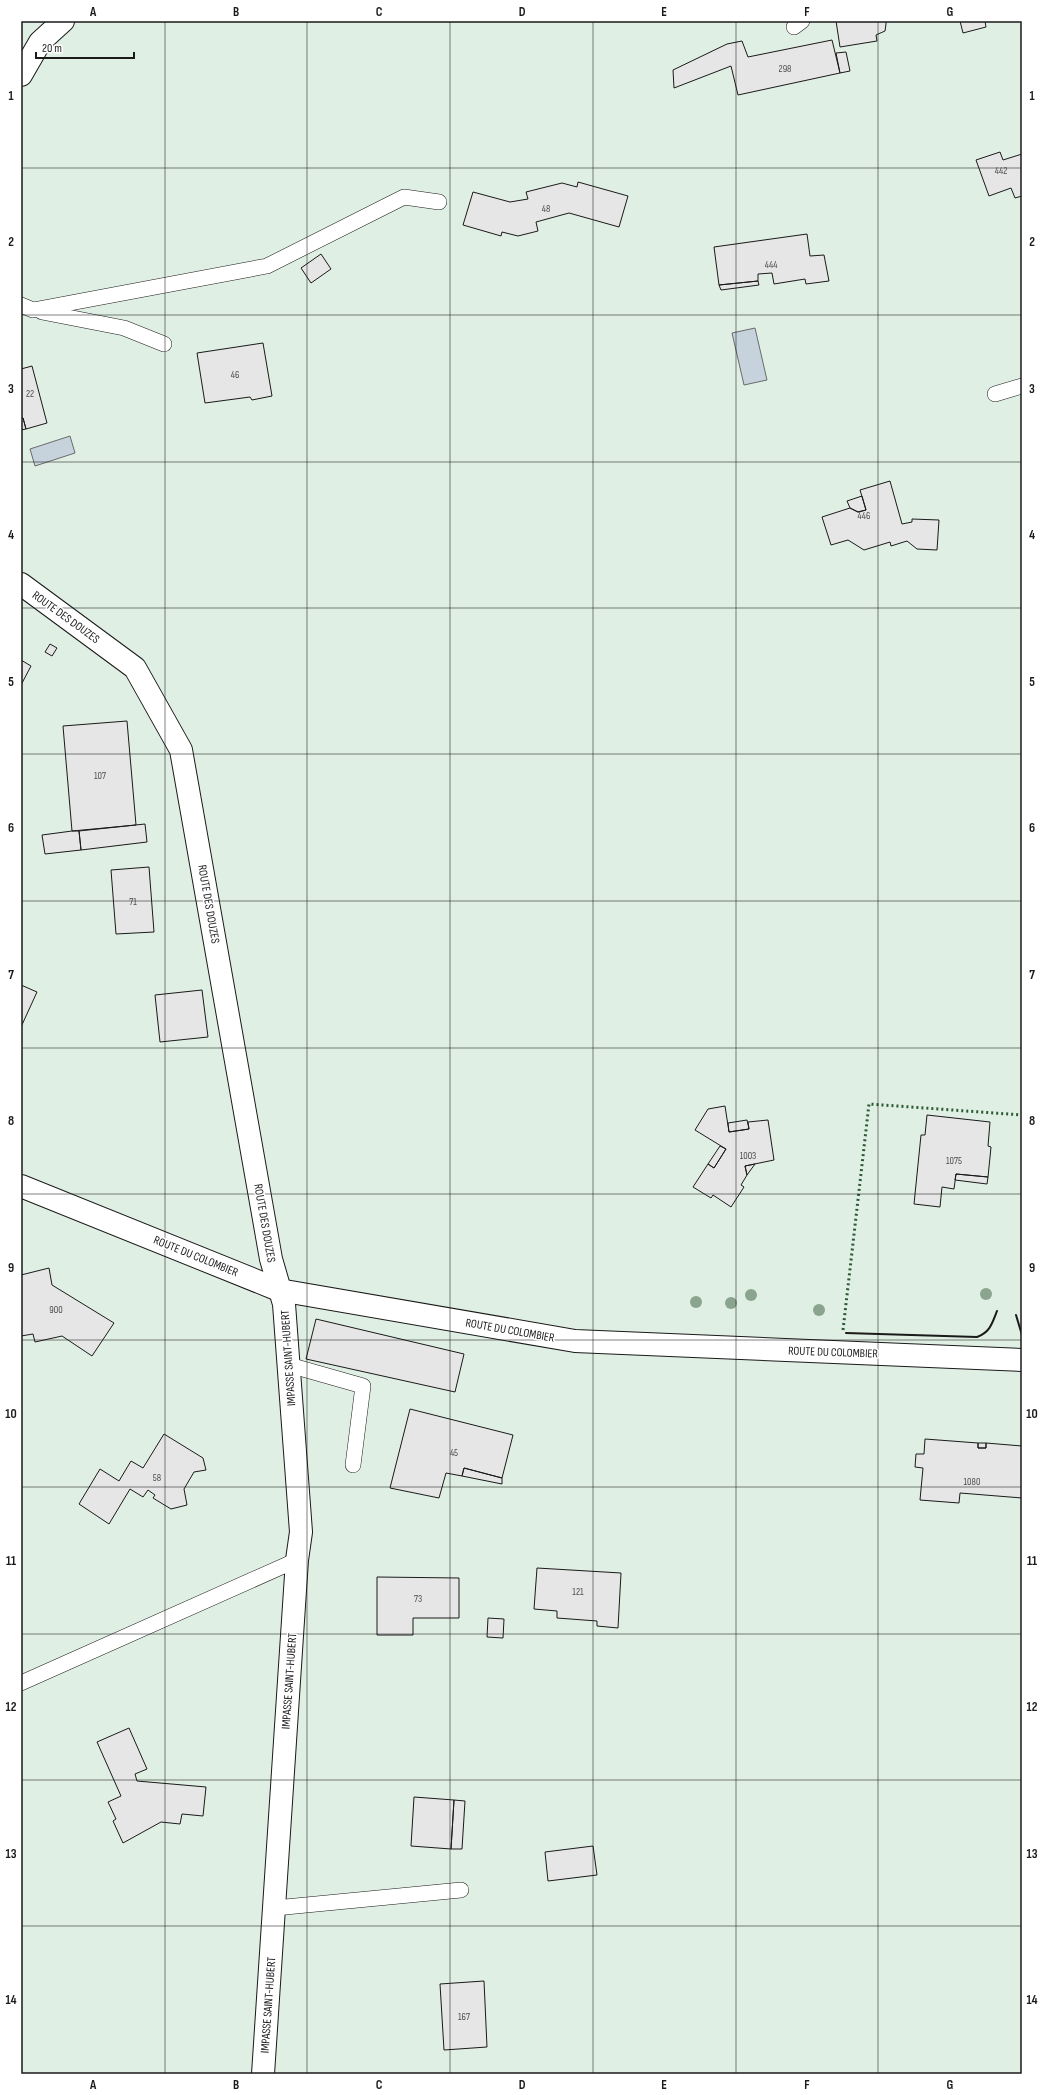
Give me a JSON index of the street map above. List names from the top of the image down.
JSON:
{
  "streets": {
    "street": ["ROUTE DES DOUZES", "ROUTE DU COLOMBIER", "IMPASSE SAINT-HUBERT"]
  },
  "crossings": [
    ["ROUTE DES DOUZES", "ROUTE DU COLOMBIER"],
    ["ROUTE DES DOUZES", "IMPASSE SAINT-HUBERT"],
    ["ROUTE DU COLOMBIER", "IMPASSE SAINT-HUBERT"]
  ],
  "house_numbers": [
    "298",
    "442",
    "48",
    "444",
    "46",
    "22",
    "446",
    "107",
    "71",
    "1003",
    "1075",
    "900",
    "45",
    "58",
    "1080",
    "121",
    "73",
    "167"
  ],
  "scale_bar": "20 m",
  "grid": {
    "columns": [
      "A",
      "B",
      "C",
      "D",
      "E",
      "F",
      "G"
    ],
    "rows": [
      "1",
      "2",
      "3",
      "4",
      "5",
      "6",
      "7",
      "8",
      "9",
      "10",
      "11",
      "12",
      "13",
      "14"
    ]
  }
}
